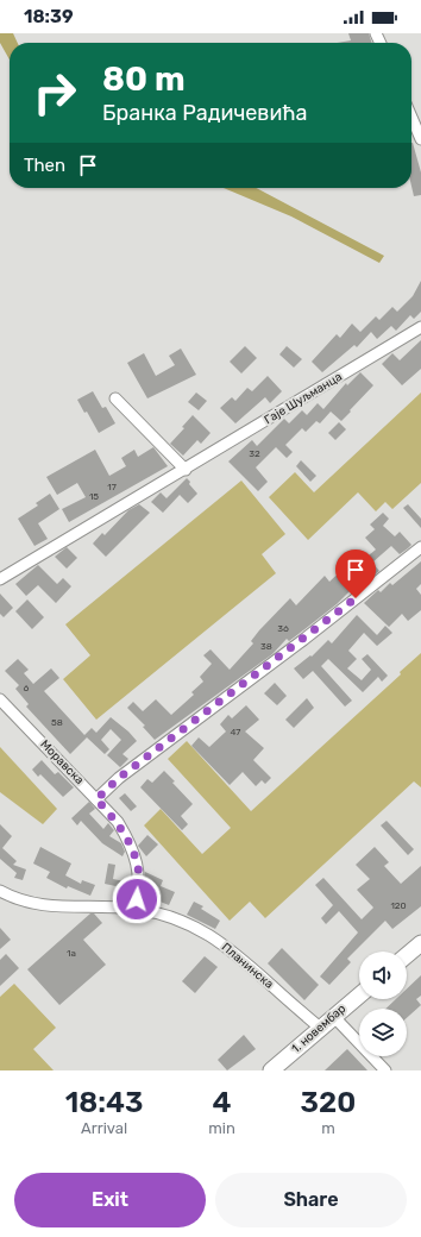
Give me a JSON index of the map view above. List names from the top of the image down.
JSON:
{
  "streets": {
    "main road": ["1. новембар"],
    "street": ["Гаје Шуљманца", "Моравска", "Планинска"]
  },
  "crossings": [
    ["Моравска", "Планинска"],
    ["Планинска", "1. новембар"]
  ],
  "house_numbers": [
    "32",
    "17",
    "15",
    "36",
    "38",
    "6",
    "58",
    "47",
    "120",
    "1a"
  ],
  "page": {
    "status": "18:39",
    "turn": ["80 m", "Бранка Радичевића"],
    "then": "Then",
    "eta": [
      "18:43",
      "Arrival",
      "4",
      "min",
      "320",
      "m"
    ],
    "buttons": ["Exit", "Share"]
  }
}
